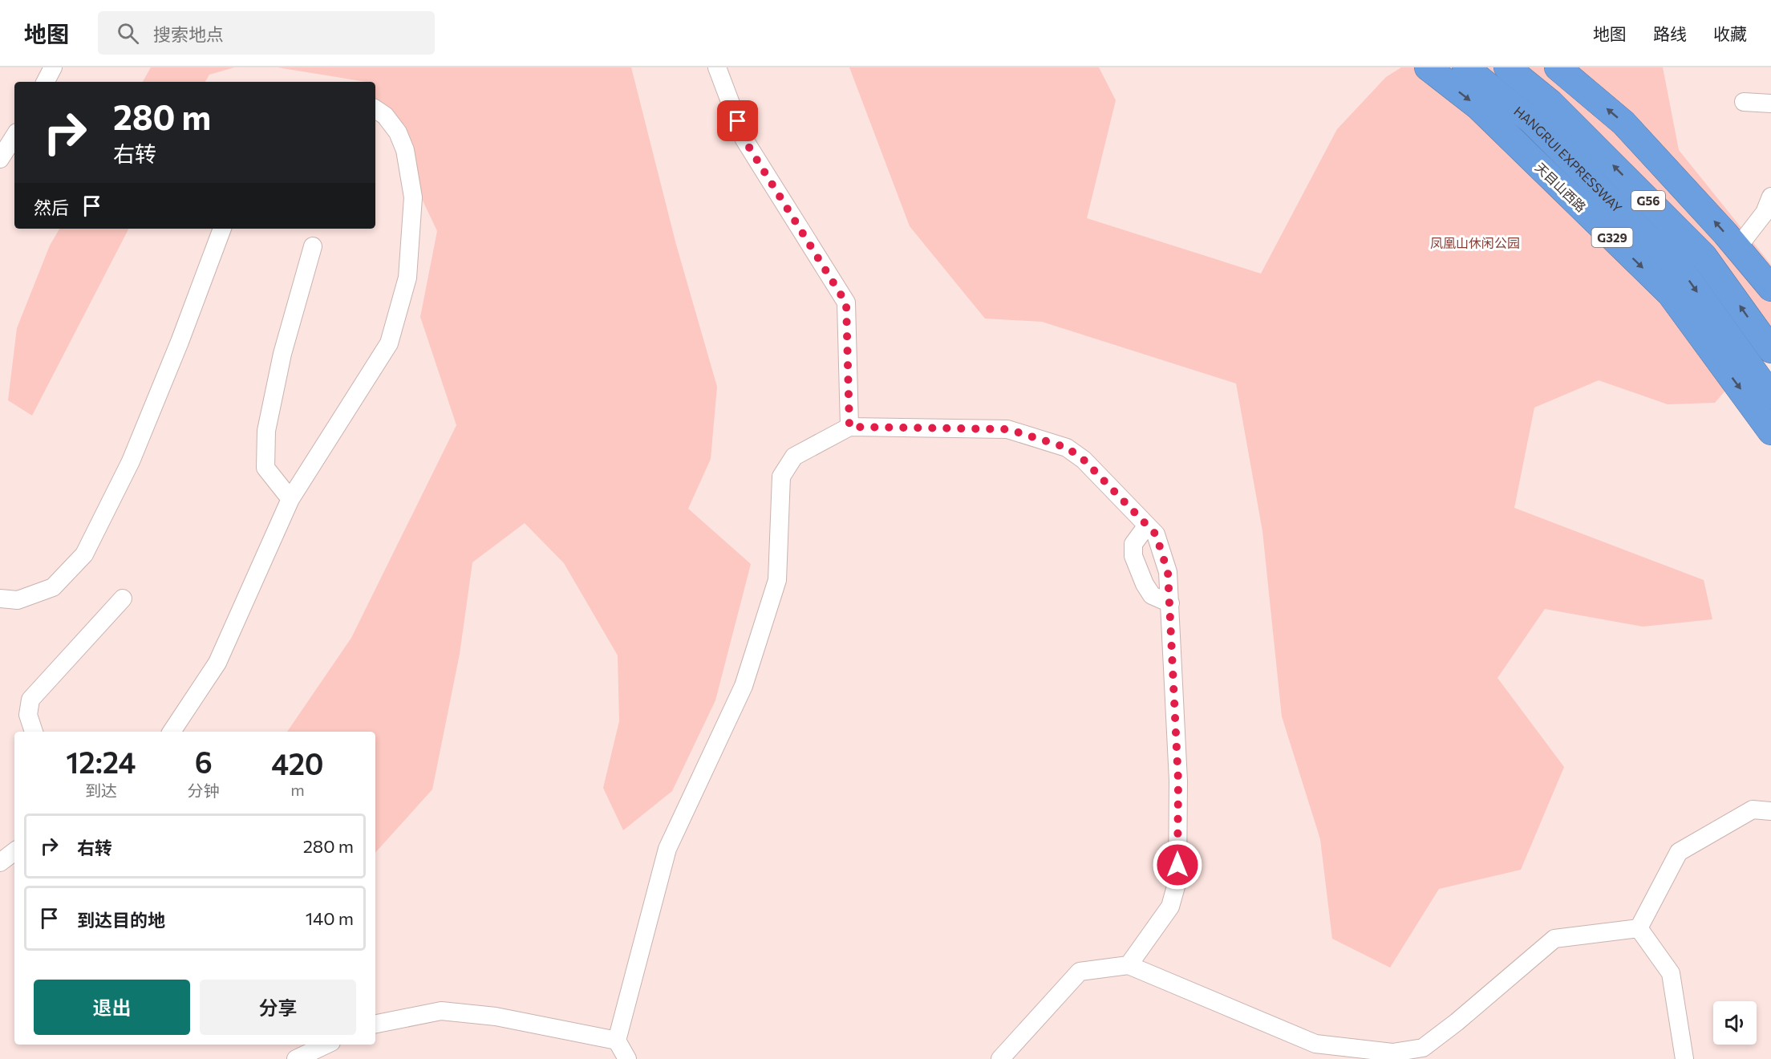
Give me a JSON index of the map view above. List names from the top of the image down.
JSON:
{
  "streets": {
    "highway": [
      "HANGRUI EXPRESSWAY",
      "天目山西路",
      "G56",
      "G329"
    ]
  },
  "parks": ["凤凰山休闲公园"],
  "page": {
    "header": "地图",
    "search": "搜索地点",
    "nav": ["地图", "路线", "收藏"],
    "turn": ["280 m", "右转"],
    "then": "然后",
    "eta": [
      "12:24",
      "到达",
      "6",
      "分钟",
      "420",
      "m"
    ],
    "list": [
      {
        "name": "右转",
        "value": "280 m"
      },
      {
        "name": "到达目的地",
        "value": "140 m"
      }
    ],
    "buttons": ["退出", "分享"]
  }
}
